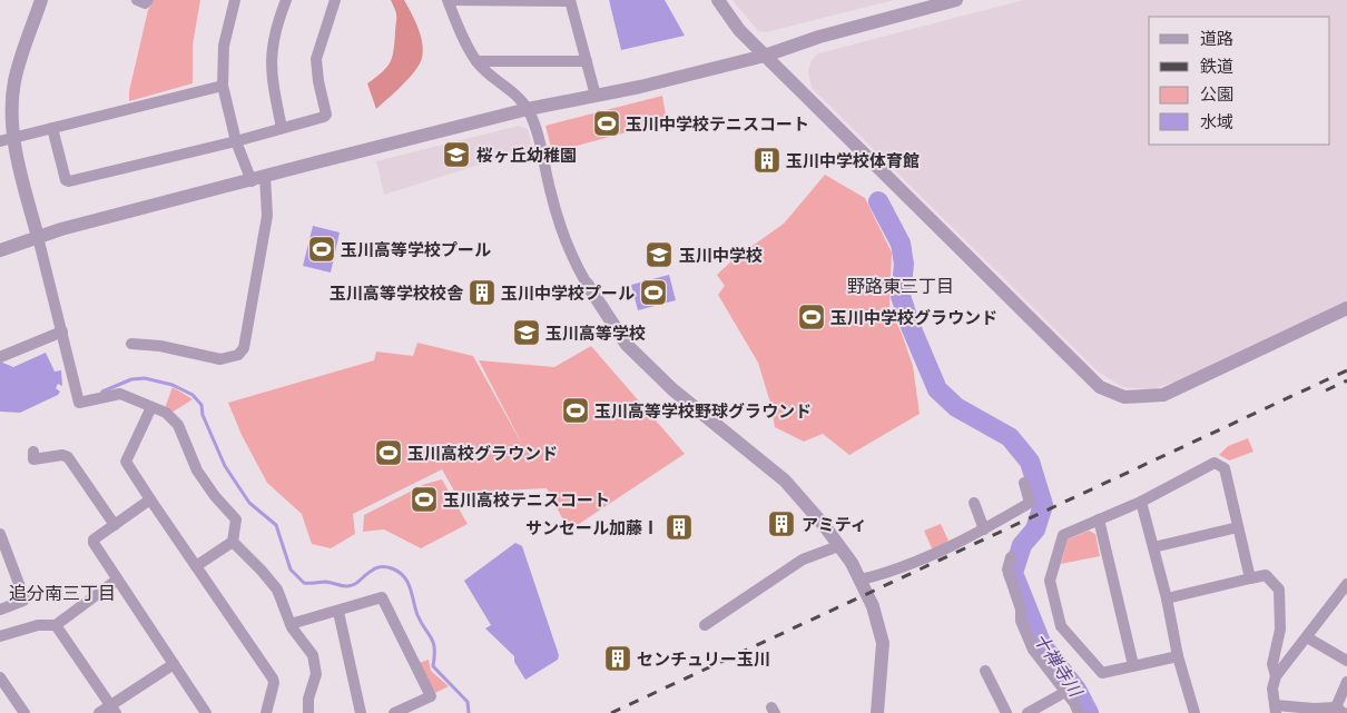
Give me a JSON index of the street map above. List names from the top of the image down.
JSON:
{
  "districts": ["野路東三丁目", "追分南三丁目"],
  "water": ["十禅寺川"],
  "places": {
    "sports": [
      "玉川中学校テニスコート",
      "玉川高等学校プール",
      "玉川中学校プール",
      "玉川中学校グラウンド",
      "玉川高等学校野球グラウンド",
      "玉川高校グラウンド",
      "玉川高校テニスコート"
    ],
    "school or university": ["桜ヶ丘幼稚園", "玉川中学校", "玉川高等学校"],
    "building": [
      "玉川中学校体育館",
      "玉川高等学校校舎",
      "アミティ",
      "サンセール加藤Ⅰ",
      "センチュリー玉川"
    ]
  },
  "legend": [
    "道路",
    "鉄道",
    "公園",
    "水域"
  ]
}
